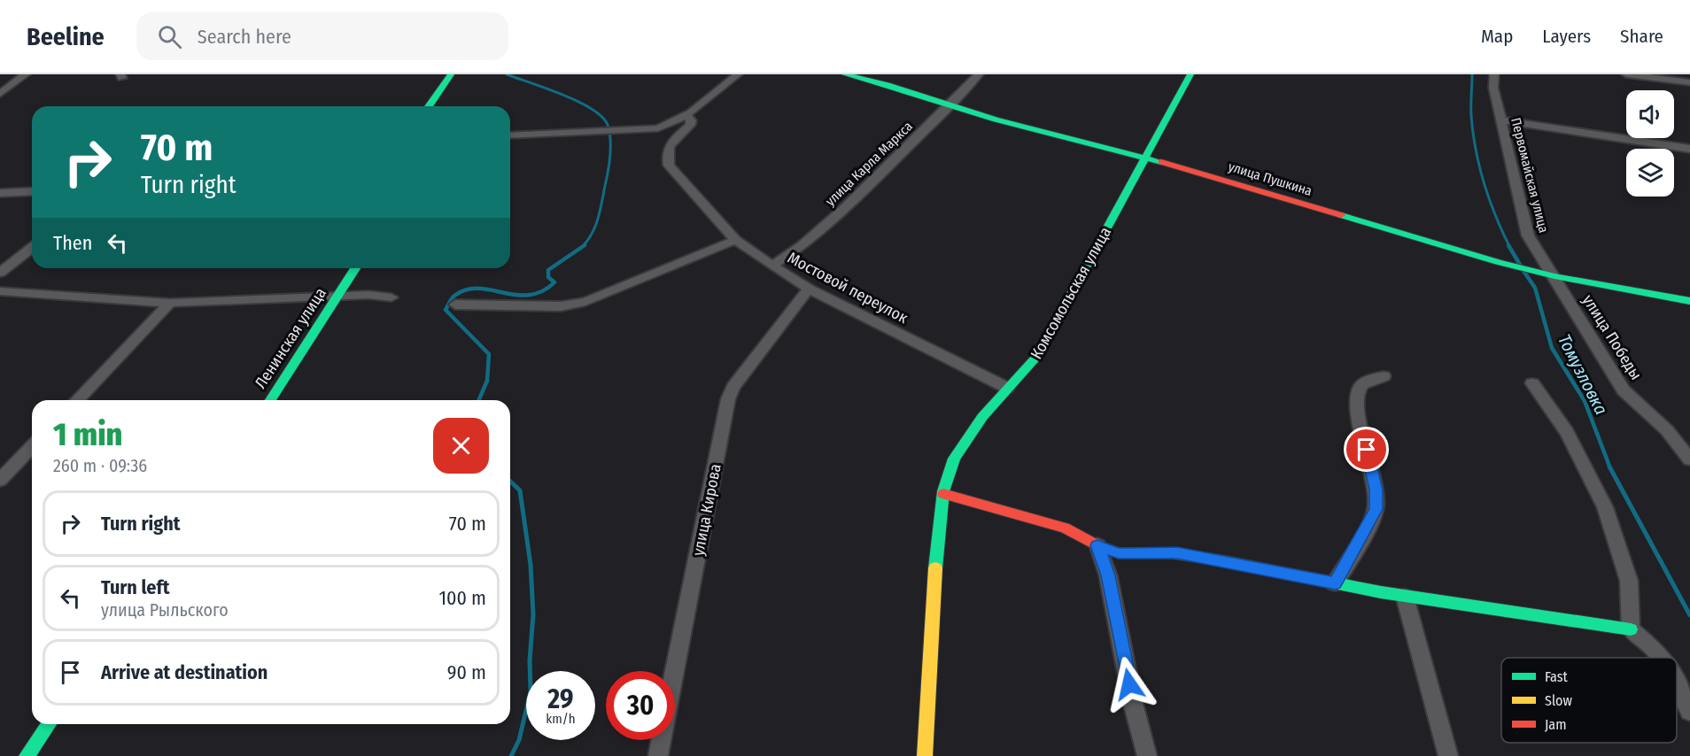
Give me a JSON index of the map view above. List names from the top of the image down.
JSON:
{
  "streets": {
    "street": [
      "улица Карла Маркса",
      "Первомайская улица",
      "улица Пушкина",
      "Мостовой переулок",
      "Комсомольская улица",
      "улица Победы",
      "Ленинская улица",
      "улица Кирова"
    ]
  },
  "crossings": [
    ["улица Карла Маркса", "улица Пушкина"],
    ["улица Карла Маркса", "Мостовой переулок"],
    ["Первомайская улица", "улица Пушкина"],
    ["Первомайская улица", "улица Победы"],
    ["улица Пушкина", "Комсомольская улица"],
    ["улица Пушкина", "улица Победы"],
    ["Мостовой переулок", "Комсомольская улица"],
    ["Мостовой переулок", "улица Кирова"]
  ],
  "water": ["Томузловка"],
  "legend": ["Fast", "Slow", "Jam"],
  "page": {
    "header": "Beeline",
    "search": "Search here",
    "nav": ["Map", "Layers", "Share"],
    "turn": ["70 m", "Turn right"],
    "then": "Then",
    "heading": ["1 min", "260 m · 09:36"],
    "list": [
      {
        "name": "Turn right",
        "value": "70 m"
      },
      {
        "name": "Turn left",
        "note": "улица Рыльского",
        "value": "100 m"
      },
      {
        "name": "Arrive at destination",
        "value": "90 m"
      }
    ],
    "speed": "29 km/h",
    "limit": "30"
  }
}
